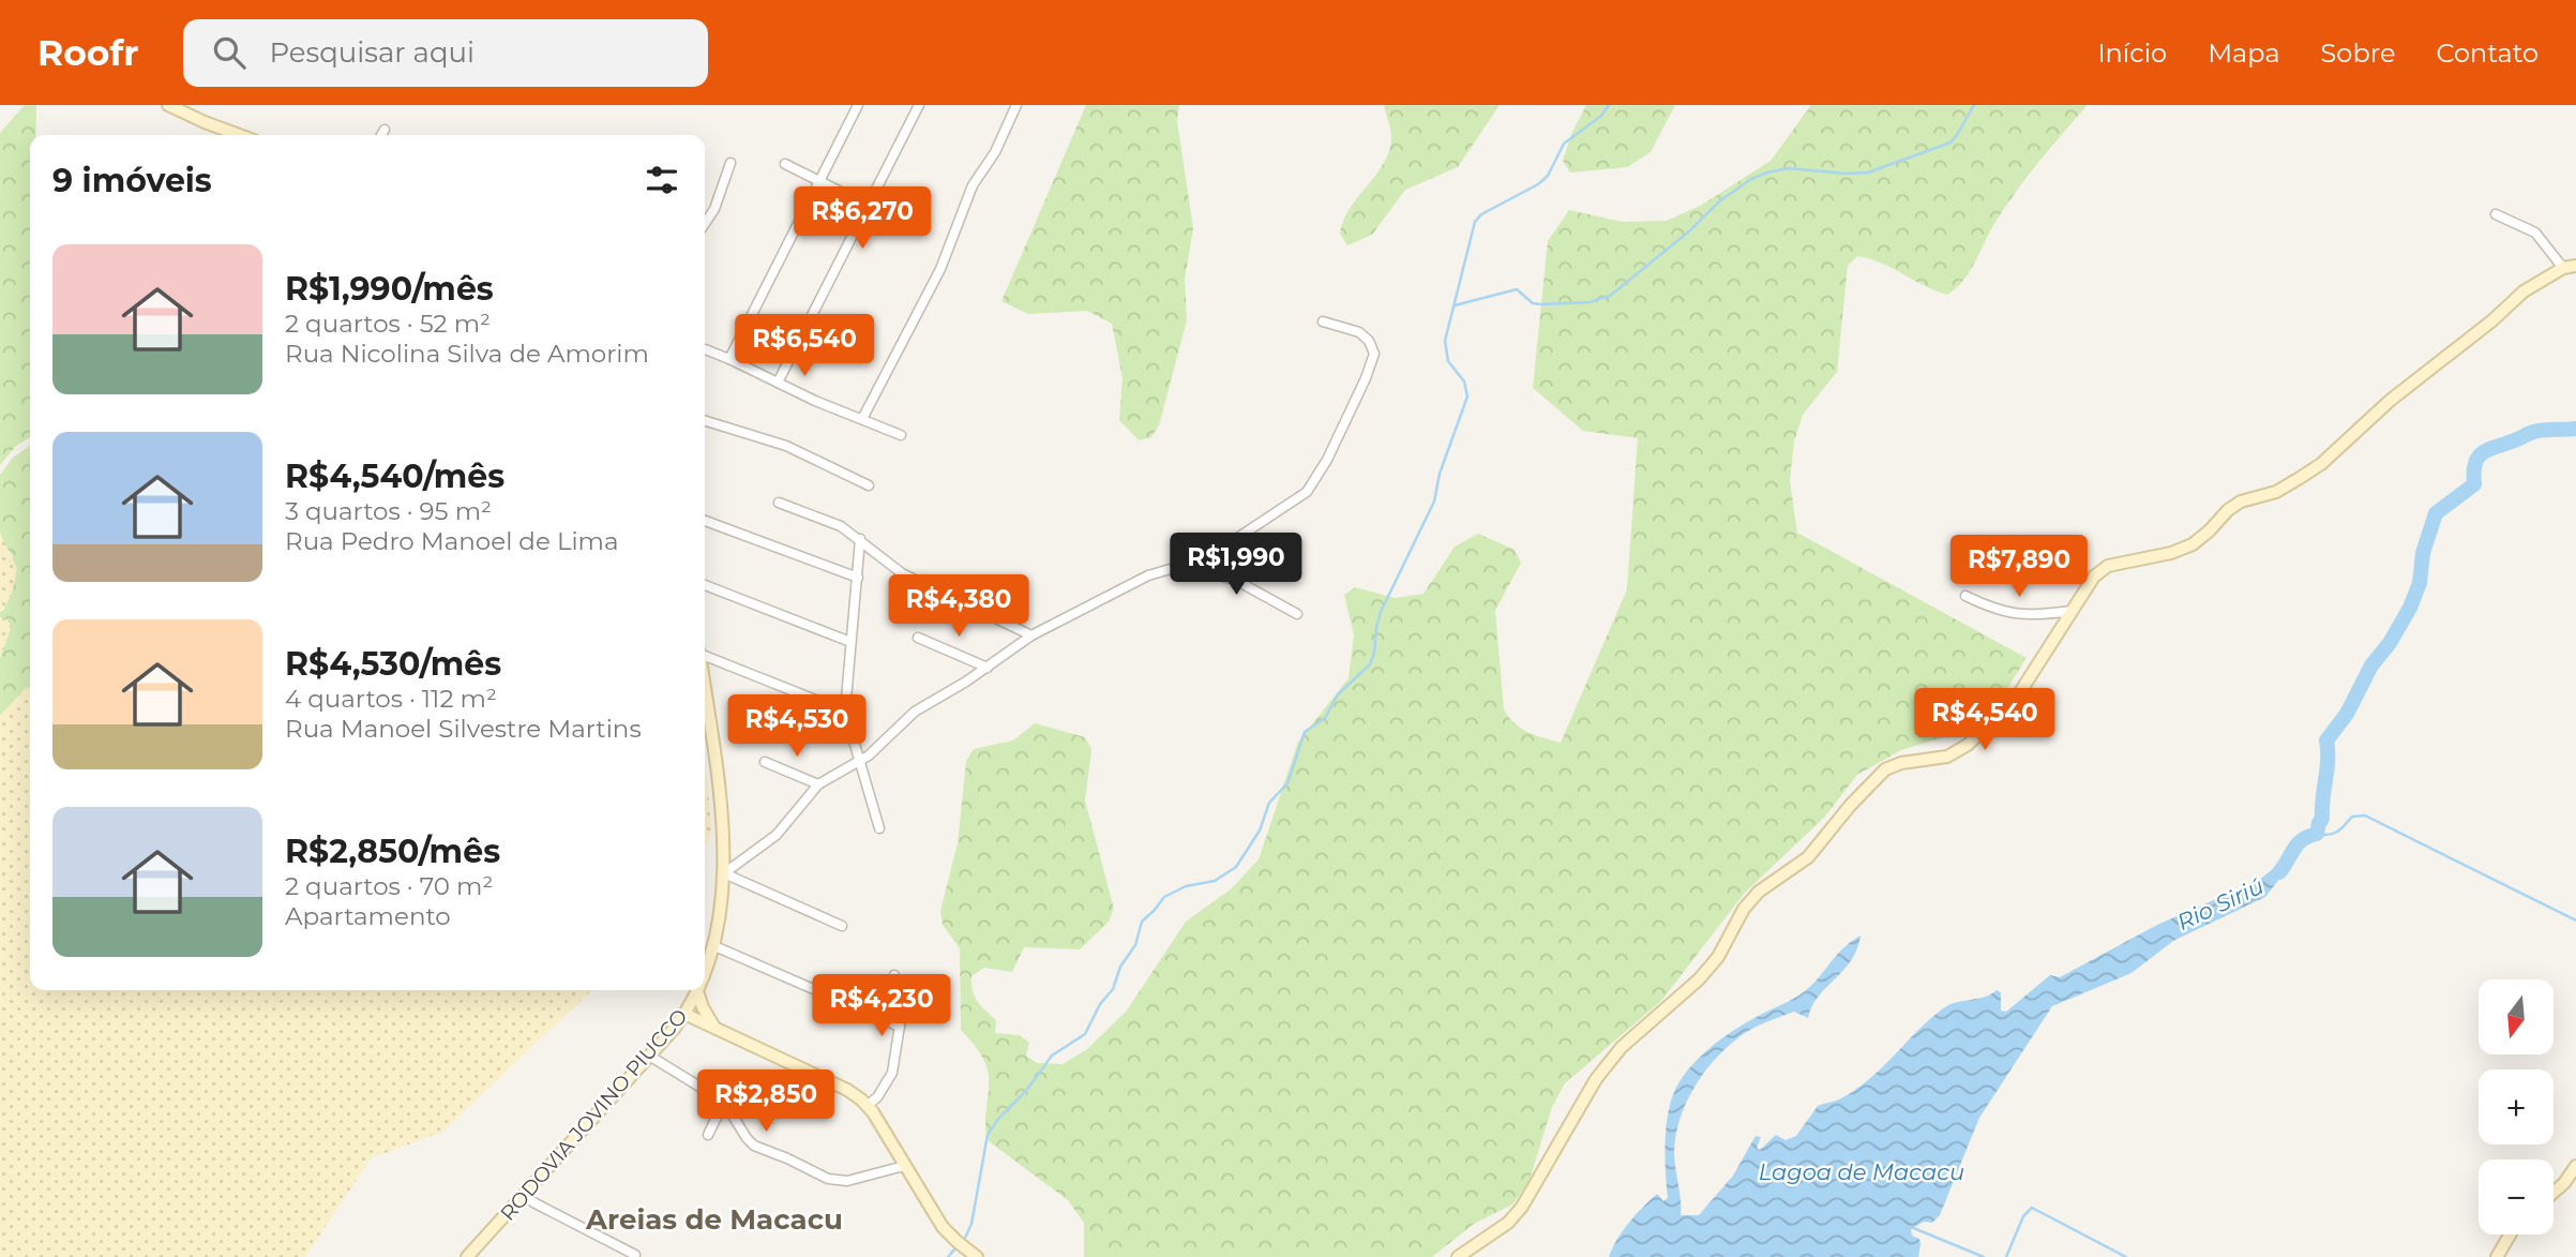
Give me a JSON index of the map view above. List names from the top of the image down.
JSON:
{
  "streets": {
    "street": ["RODOVIA JOVINO PIUCCO"]
  },
  "districts": ["Areias de Macacu"],
  "water": ["Rio Siriú", "Lagoa de Macacu"],
  "north": "bottom",
  "page": {
    "header": "Roofr",
    "search": "Pesquisar aqui",
    "nav": [
      "Início",
      "Mapa",
      "Sobre",
      "Contato"
    ],
    "heading": "9 imóveis",
    "price": [
      "R$6,270",
      "R$6,540",
      "R$1,990",
      "R$7,890",
      "R$4,380",
      "R$4,540",
      "R$4,530",
      "R$4,230",
      "R$2,850"
    ],
    "list": [
      {
        "name": "R$1,990/mês",
        "note": "2 quartos · 52 m² · Rua Nicolina Silva de Amorim"
      },
      {
        "name": "R$4,540/mês",
        "note": "3 quartos · 95 m² · Rua Pedro Manoel de Lima"
      },
      {
        "name": "R$4,530/mês",
        "note": "4 quartos · 112 m² · Rua Manoel Silvestre Martins"
      },
      {
        "name": "R$2,850/mês",
        "note": "2 quartos · 70 m² · Apartamento"
      }
    ],
    "map_buttons": ["+", "−"]
  }
}
